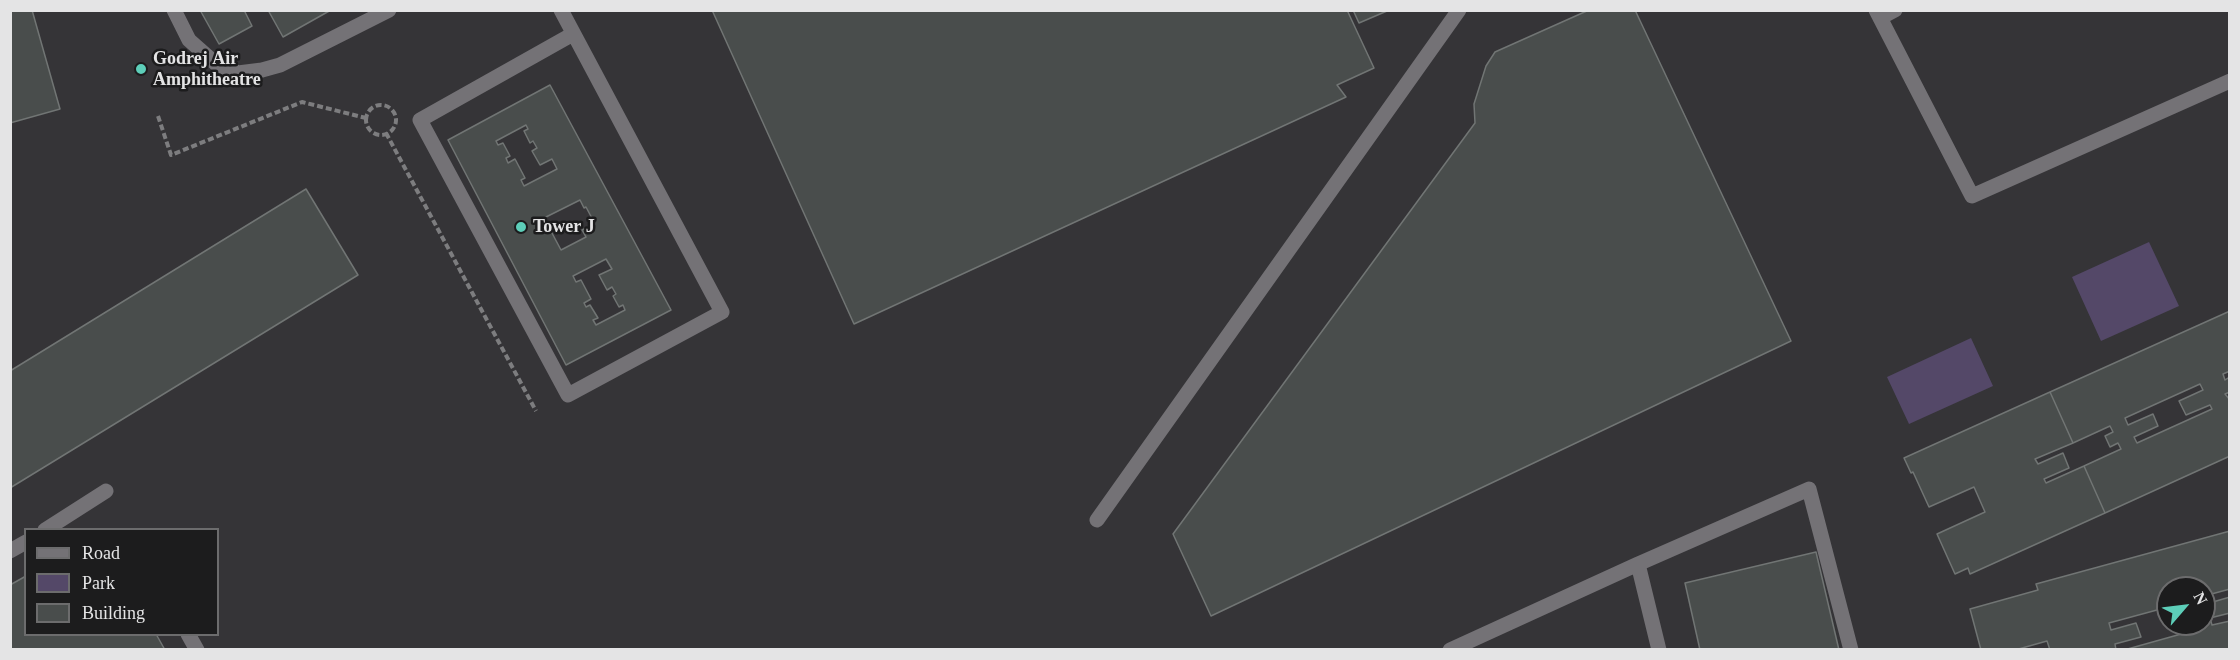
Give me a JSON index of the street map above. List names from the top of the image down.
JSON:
{
  "places": ["Godrej Air Amphitheatre", "Tower J"],
  "legend": ["Road", "Park", "Building"],
  "north": "top right"
}
